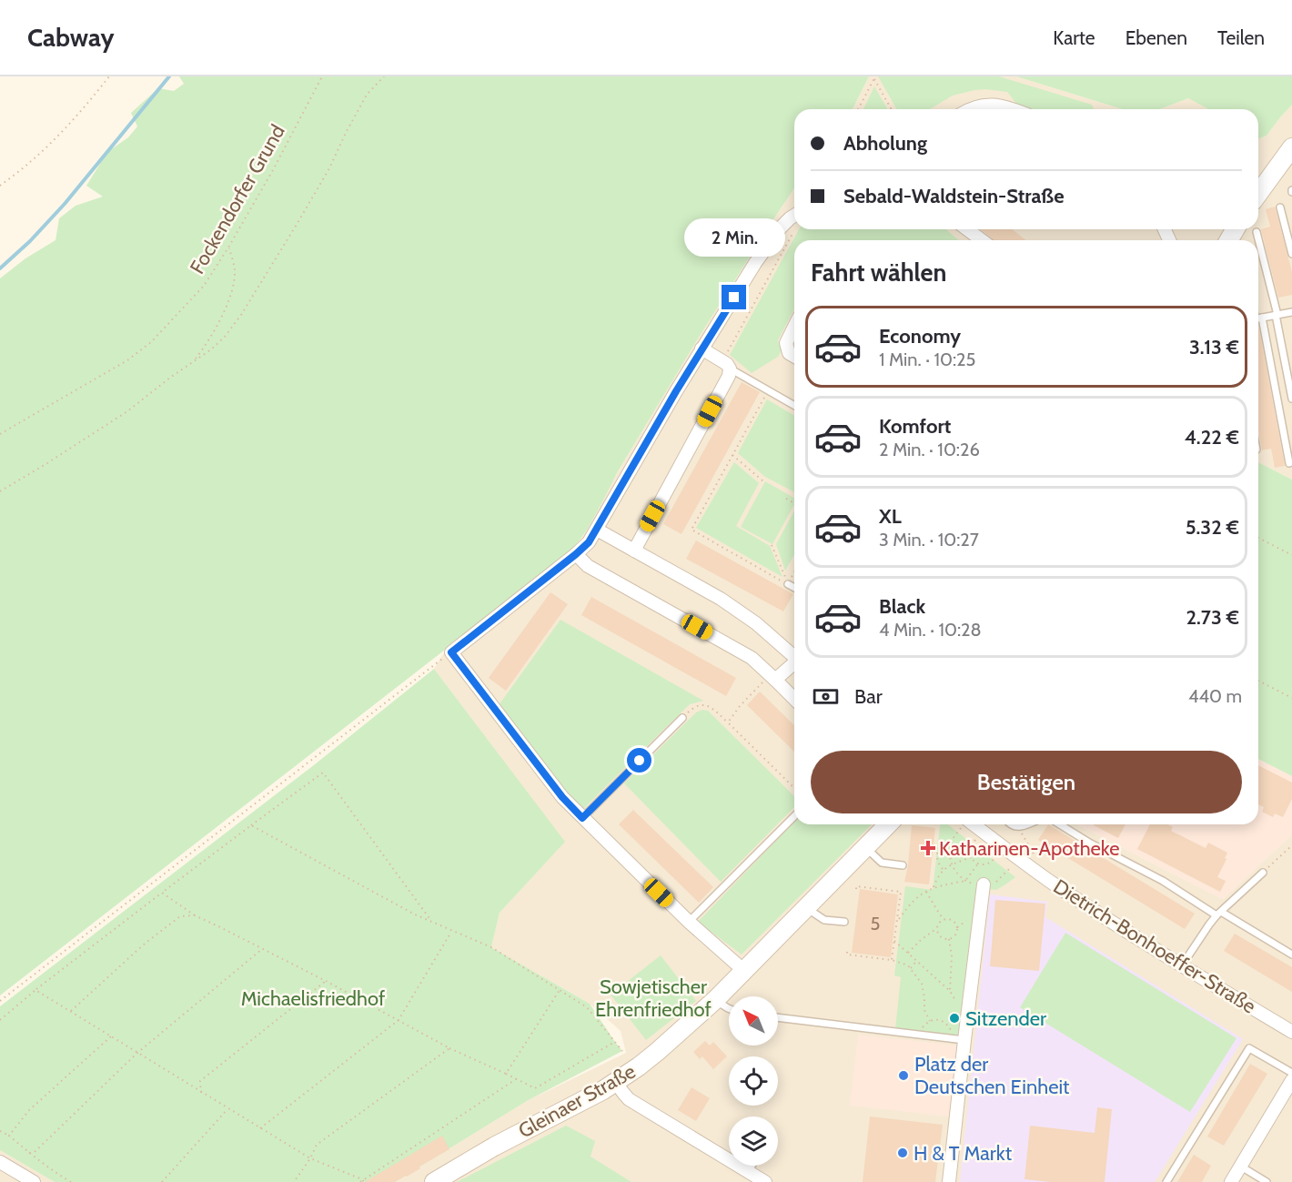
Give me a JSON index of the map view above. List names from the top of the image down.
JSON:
{
  "streets": {
    "street": ["Dietrich-Bonhoeffer-Straße", "Gleinaer Straße"],
    "path": ["Fockendorfer Grund"]
  },
  "parks": ["Sowjetischer Ehrenfriedhof", "Michaelisfriedhof"],
  "places": {
    "health": ["Katharinen-Apotheke"],
    "other": ["Sitzender", "Platz der Deutschen Einheit", "H & T Markt"]
  },
  "house_numbers": ["5"],
  "north": "top left",
  "page": {
    "header": "Cabway",
    "nav": ["Karte", "Ebenen", "Teilen"],
    "banner": ["Abholung", "Sebald-Waldstein-Straße"],
    "bubble": "2 Min.",
    "heading": "Fahrt wählen",
    "list": [
      {
        "name": "Economy",
        "note": "1 Min. · 10:25",
        "value": "3.13 €"
      },
      {
        "name": "Komfort",
        "note": "2 Min. · 10:26",
        "value": "4.22 €"
      },
      {
        "name": "XL",
        "note": "3 Min. · 10:27",
        "value": "5.32 €"
      },
      {
        "name": "Black",
        "note": "4 Min. · 10:28",
        "value": "2.73 €"
      }
    ],
    "pay": ["Bar", "440 m"],
    "buttons": "Bestätigen"
  }
}
